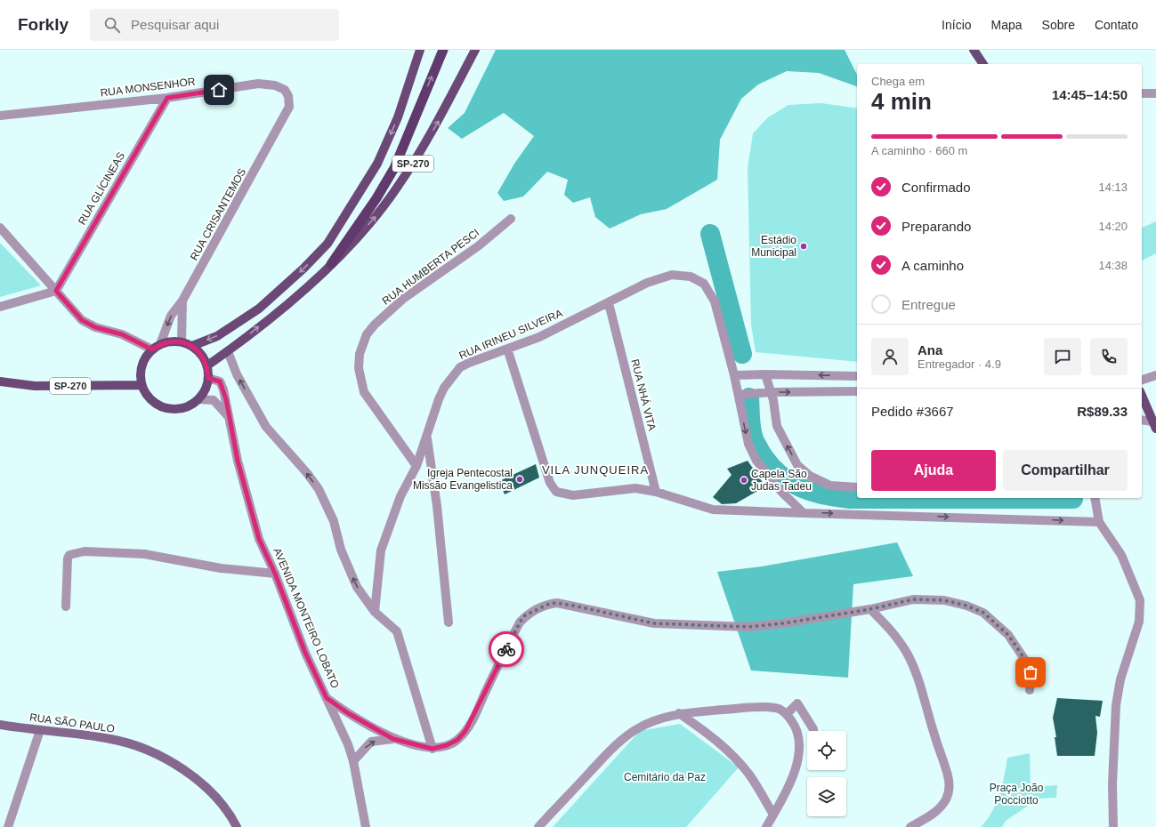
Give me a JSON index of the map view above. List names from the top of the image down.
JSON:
{
  "streets": {
    "main road": ["SP-270", "RUA SÃO PAULO"],
    "street": [
      "RUA MONSENHOR",
      "RUA GLÍCINEAS",
      "RUA CRISANTEMOS",
      "RUA HUMBERTA PESCI",
      "RUA IRINEU SILVEIRA",
      "RUA NHÁ VITA",
      "AVENIDA MONTEIRO LOBATO"
    ]
  },
  "crossings": [
    ["RUA MONSENHOR", "RUA GLÍCINEAS"],
    ["RUA MONSENHOR", "RUA CRISANTEMOS"],
    ["SP-270", "RUA CRISANTEMOS"],
    ["SP-270", "AVENIDA MONTEIRO LOBATO"],
    ["RUA CRISANTEMOS", "AVENIDA MONTEIRO LOBATO"],
    ["RUA HUMBERTA PESCI", "RUA IRINEU SILVEIRA"],
    ["RUA IRINEU SILVEIRA", "RUA NHÁ VITA"]
  ],
  "districts": ["VILA JUNQUEIRA"],
  "parks": ["Cemitário da Paz", "Praça João Pocciotto"],
  "places": ["Estádio Municipal", "Igreja Pentecostal Missão Evangelistica", "Capela São Judas Tadeu"],
  "page": {
    "header": "Forkly",
    "search": "Pesquisar aqui",
    "nav": [
      "Início",
      "Mapa",
      "Sobre",
      "Contato"
    ],
    "heading": ["4 min", "Chega em", "14:45–14:50"],
    "panel": [
      "Ana",
      "Entregador · 4.9",
      "Pedido #3667",
      "R$89.33"
    ],
    "bar": "A caminho · 660 m",
    "list": [
      ["Confirmado", "14:13"],
      ["Preparando", "14:20"],
      ["A caminho", "14:38"],
      "Entregue"
    ],
    "buttons": ["Ajuda", "Compartilhar"]
  }
}
